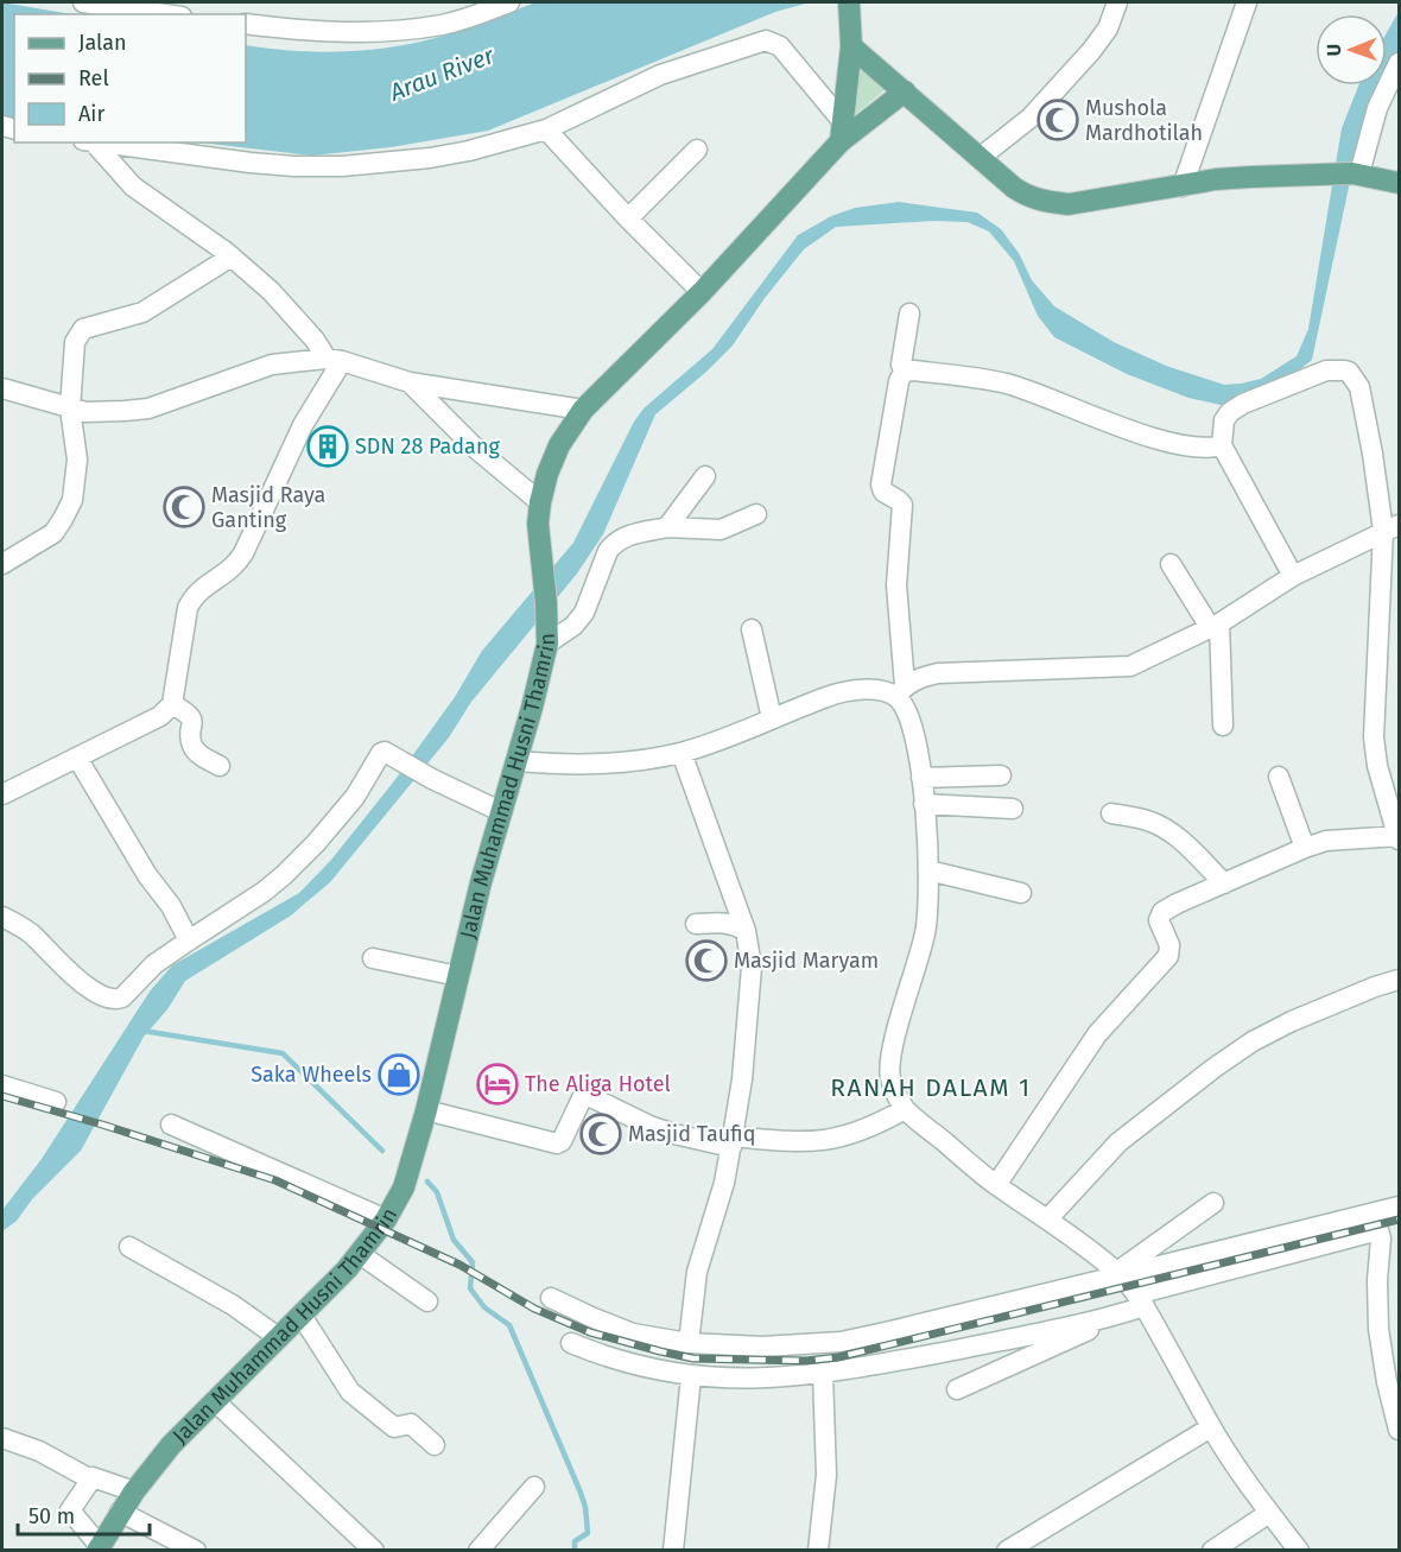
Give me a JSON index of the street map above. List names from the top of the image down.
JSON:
{
  "streets": {
    "main road": ["Jalan Muhammad Husni Thamrin"]
  },
  "districts": ["RANAH DALAM 1"],
  "water": ["Arau River"],
  "places": {
    "mosque": [
      "Mushola Mardhotilah",
      "Masjid Raya Ganting",
      "Masjid Maryam",
      "Masjid Taufiq"
    ],
    "building": ["SDN 28 Padang"],
    "shop": ["Saka Wheels"],
    "hotel": ["The Aliga Hotel"]
  },
  "legend": ["Jalan", "Rel", "Air"],
  "scale_bar": "50 m",
  "north": "left"
}
